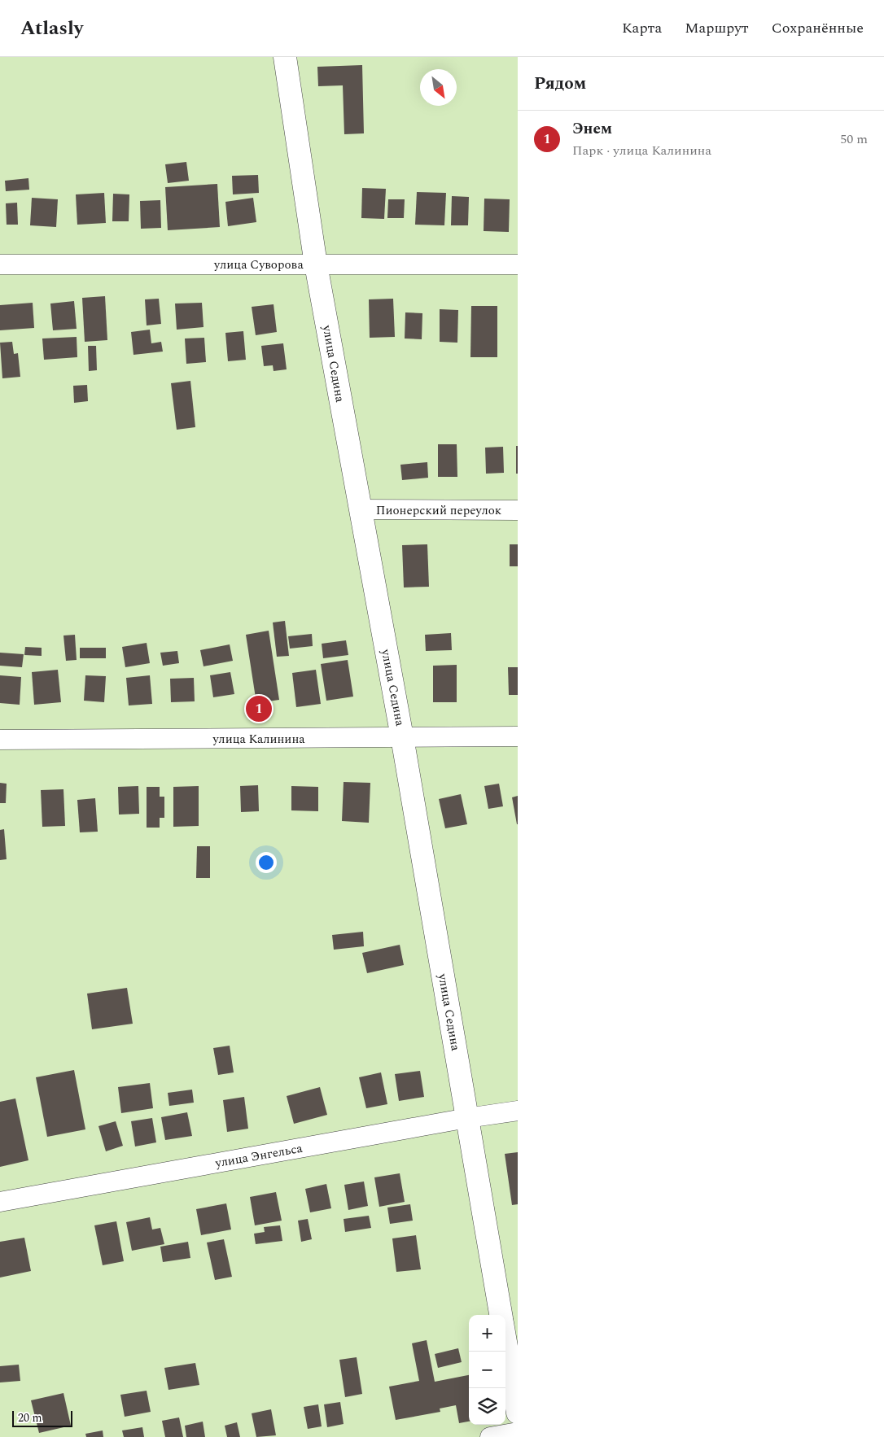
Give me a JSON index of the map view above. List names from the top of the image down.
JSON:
{
  "streets": {
    "street": [
      "улица Суворова",
      "улица Седина",
      "Пионерский переулок",
      "улица Калинина",
      "улица Энгельса"
    ]
  },
  "crossings": [
    ["улица Суворова", "улица Седина"],
    ["улица Седина", "Пионерский переулок"],
    ["улица Седина", "улица Калинина"],
    ["улица Седина", "улица Энгельса"]
  ],
  "scale_bar": "20 m",
  "north": "bottom right",
  "page": {
    "header": "Atlasly",
    "nav": ["Карта", "Маршрут", "Сохранённые"],
    "heading": "Рядом",
    "list": [
      {
        "mark": "1",
        "name": "Энем",
        "note": "Парк · улица Калинина",
        "value": "50 m"
      }
    ],
    "pins": "1",
    "map_buttons": ["+", "−"],
    "scale": "20 m"
  }
}
